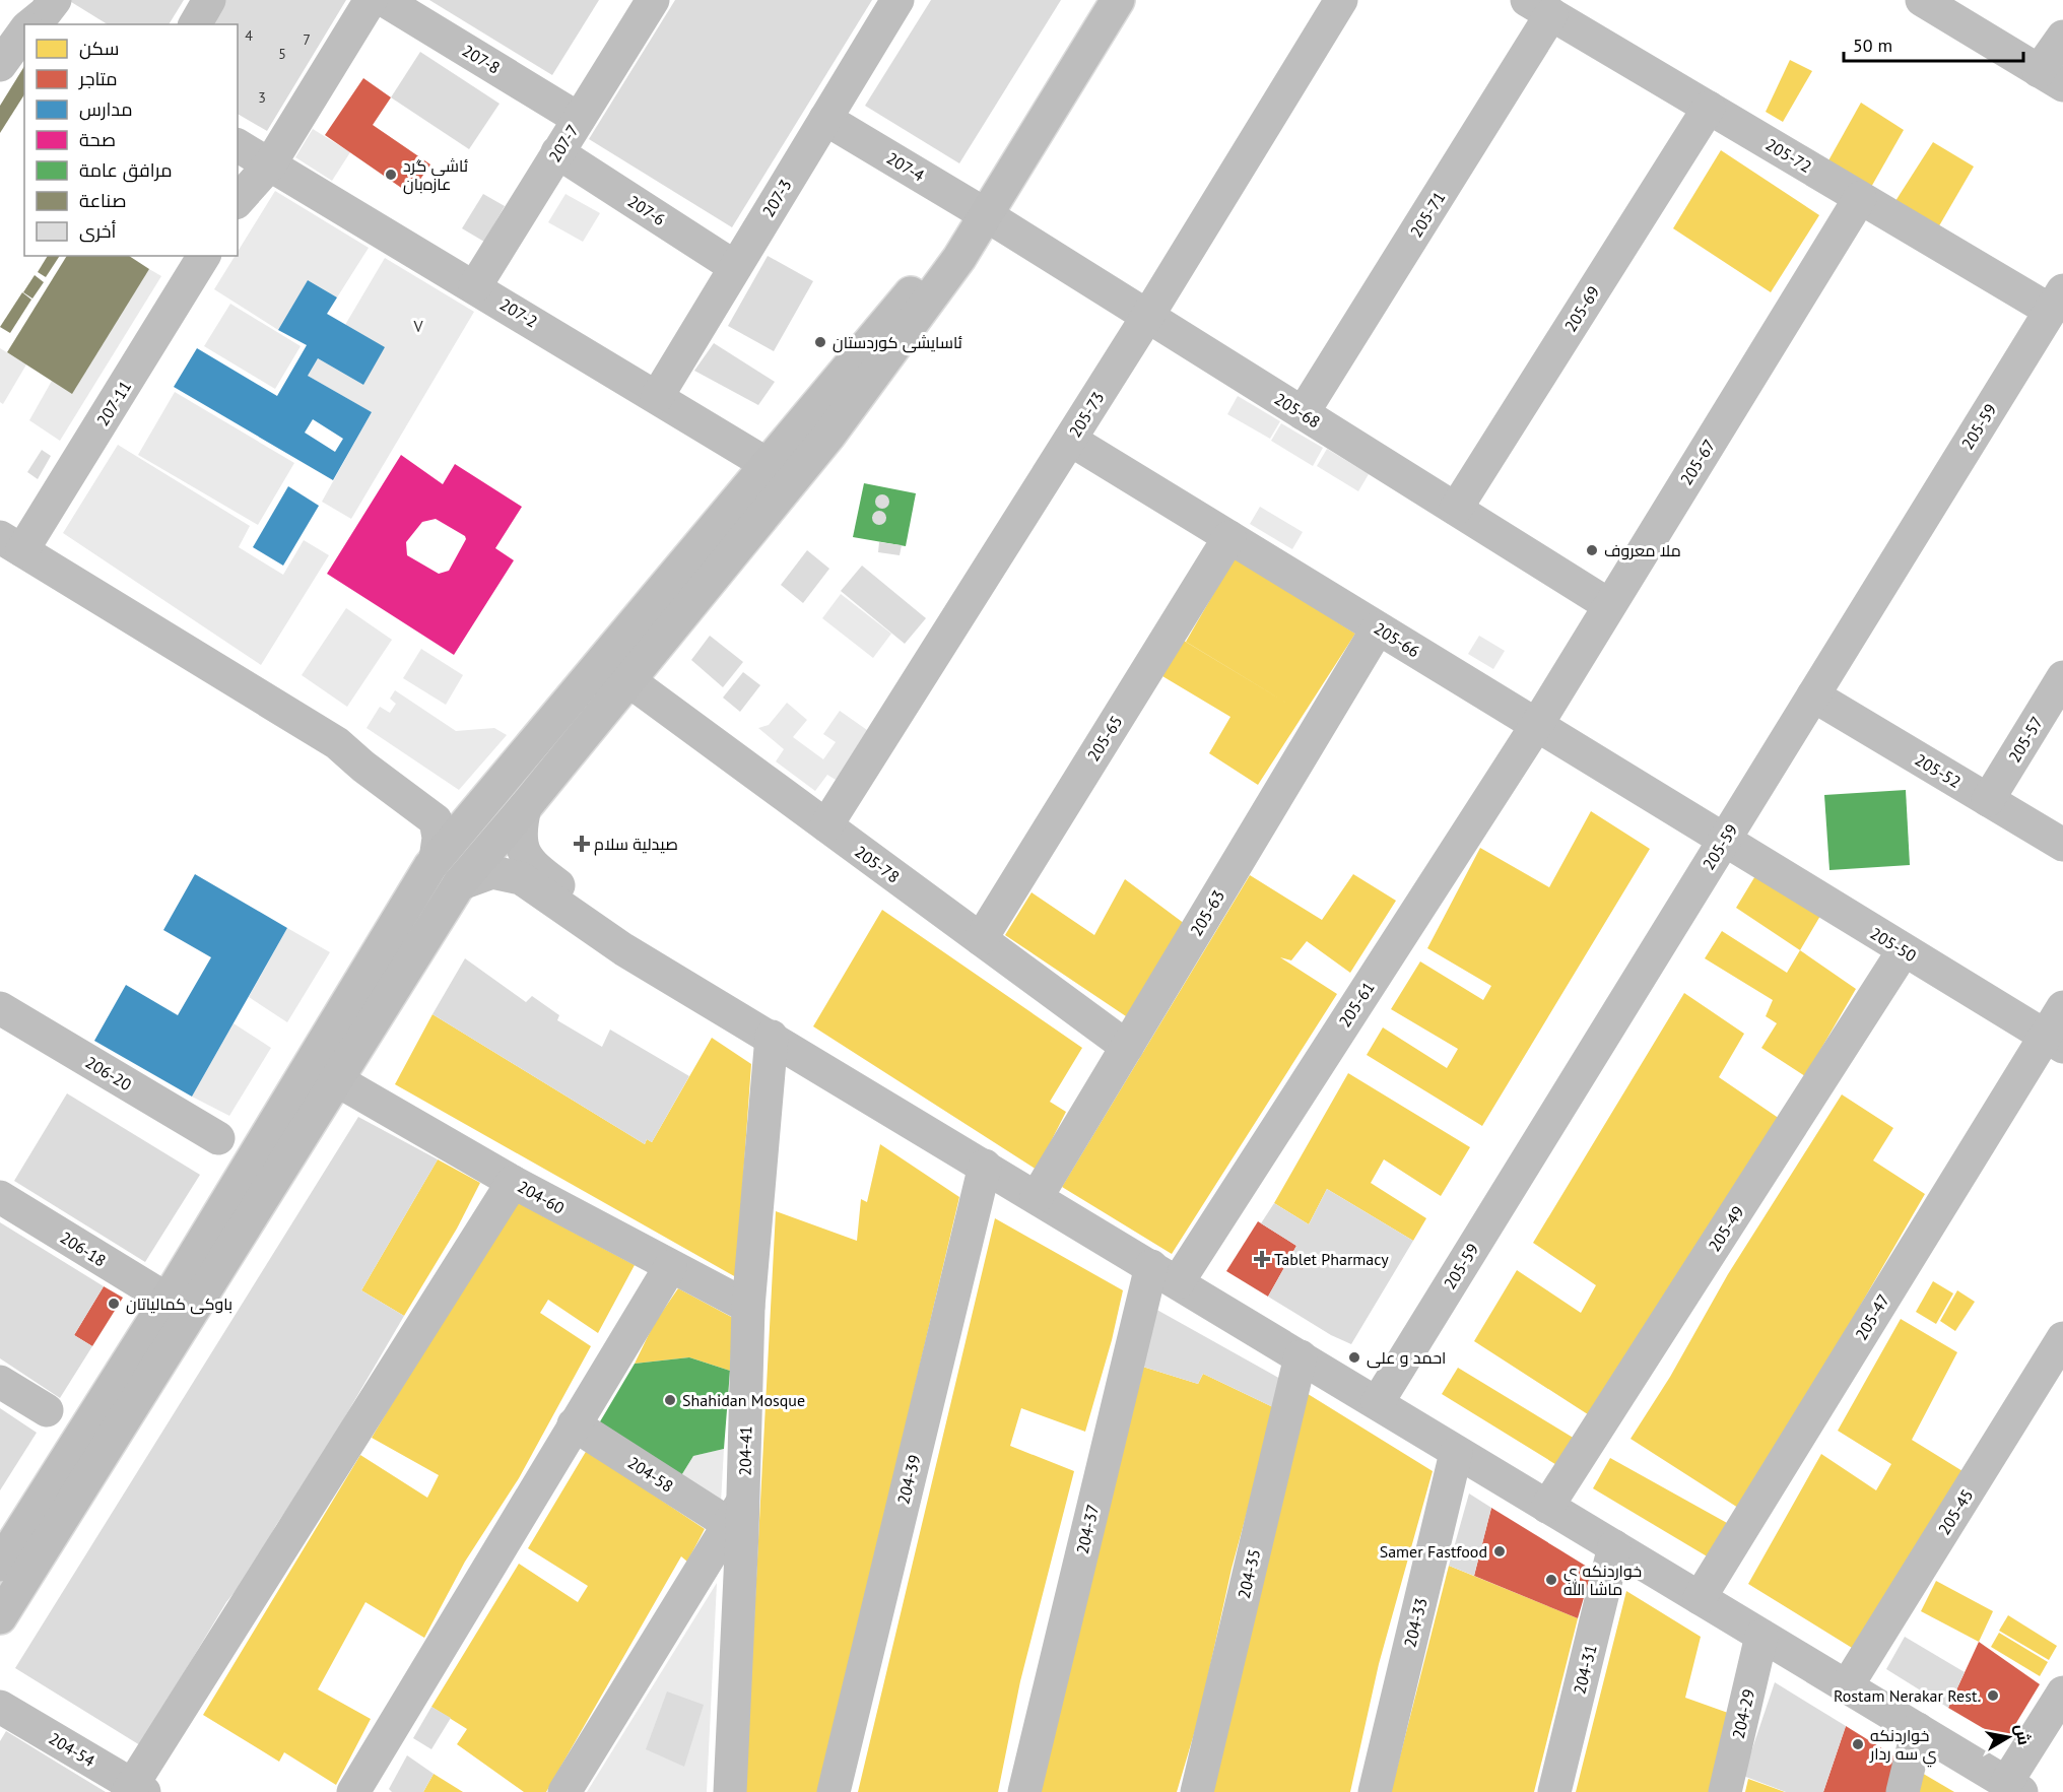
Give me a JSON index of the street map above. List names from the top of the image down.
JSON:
{
  "streets": {
    "street": [
      "207-8",
      "207-7",
      "205-72",
      "207-4",
      "207-3",
      "207-6",
      "205-71",
      "205-69",
      "207-2",
      "207-11",
      "205-68",
      "205-73",
      "205-59",
      "205-67",
      "205-66",
      "205-65",
      "205-57",
      "205-52",
      "205-78",
      "205-63",
      "205-50",
      "205-61",
      "206-20",
      "204-60",
      "205-49",
      "206-18",
      "205-47",
      "204-41",
      "204-58",
      "204-39",
      "205-45",
      "204-37",
      "204-35",
      "204-33",
      "204-31",
      "204-29",
      "204-54"
    ]
  },
  "crossings": [
    ["207-8", "207-7"],
    ["207-7", "207-6"],
    ["207-7", "207-2"],
    ["205-72", "205-71"],
    ["205-72", "205-69"],
    ["205-72", "205-59"],
    ["205-72", "205-67"],
    ["207-4", "207-3"],
    ["207-4", "205-68"],
    ["207-3", "207-6"],
    ["207-3", "207-2"],
    ["205-71", "205-68"],
    ["205-69", "205-68"],
    ["205-68", "205-73"],
    ["205-68", "205-67"],
    ["205-73", "205-66"],
    ["205-73", "205-78"],
    ["205-59", "205-66"],
    ["205-59", "205-52"],
    ["205-59", "205-50"],
    ["205-67", "205-66"],
    ["205-67", "205-61"],
    ["205-66", "205-65"],
    ["205-66", "205-63"],
    ["205-66", "205-50"],
    ["205-66", "205-61"],
    ["205-65", "205-78"],
    ["205-57", "205-52"],
    ["205-78", "205-63"],
    ["205-50", "205-49"],
    ["205-50", "205-47"],
    ["205-61", "204-37"],
    ["204-60", "204-41"],
    ["204-41", "204-58"]
  ],
  "parks": ["V"],
  "places": {
    "other": [
      "ئاشی گرد عازه‌بان",
      "ئاسایشی كوردستان",
      "ملا معروف",
      "باوکی کمالیاتان",
      "احمد و علی",
      "Shahidan Mosque",
      "Samer Fastfood",
      "خواردنكه ي ماشا الله",
      "Rostam Nerakar Rest.",
      "خواردنكه ي سه ردار"
    ],
    "health": ["صیدلیة سلام", "Tablet Pharmacy"]
  },
  "house_numbers": [
    "4",
    "7",
    "5",
    "3"
  ],
  "legend": [
    "سكن",
    "متاجر",
    "مدارس",
    "صحة",
    "مرافق عامة",
    "صناعة",
    "أخرى"
  ],
  "scale_bar": "50 m",
  "north": "right"
}
